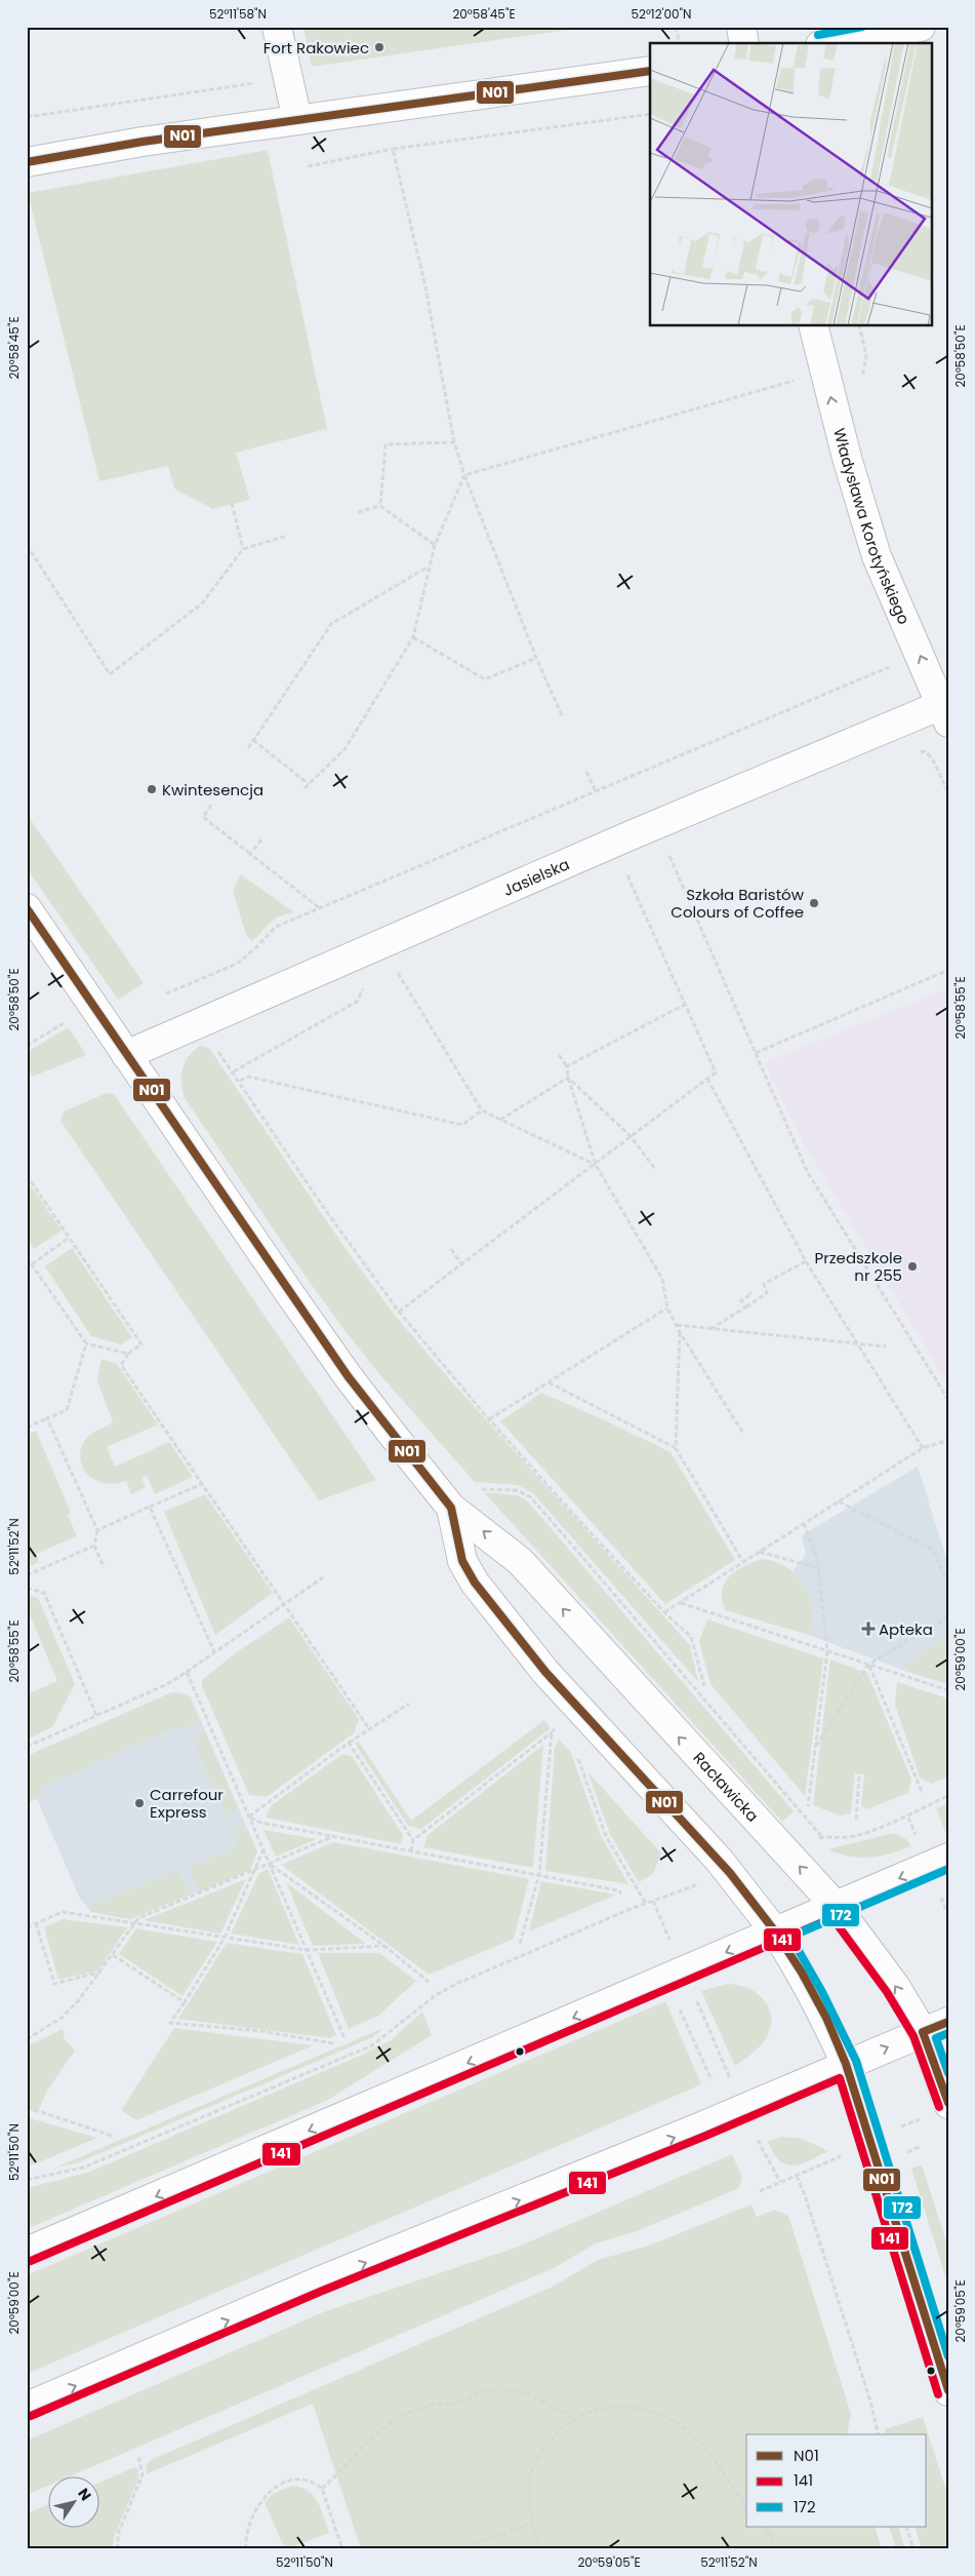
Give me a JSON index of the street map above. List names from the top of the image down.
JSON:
{
  "streets": {
    "street": ["Władysława Korotyńskiego", "Jasielska", "Racławicka"]
  },
  "crossings": [
    ["Władysława Korotyńskiego", "Jasielska"],
    ["Jasielska", "Racławicka"]
  ],
  "one_way": ["Władysława Korotyńskiego"],
  "places": {
    "other": [
      "Fort Rakowiec",
      "Kwintesencja",
      "Szkoła Baristów Colours of Coffee",
      "Przedszkole nr 255",
      "Carrefour Express"
    ],
    "health": ["Apteka"]
  },
  "lines": ["transit line 172", "transit line N01", "transit line 141"],
  "legend": ["N01", "141", "172"],
  "north": "top right",
  "coordinates": [
    "52°11'58\"N",
    "20°58'45\"E",
    "52°12'00\"N",
    "20°58'50\"E",
    "20°58'55\"E",
    "52°11'52\"N",
    "20°59'00\"E",
    "52°11'50\"N",
    "20°59'05\"E"
  ]
}
